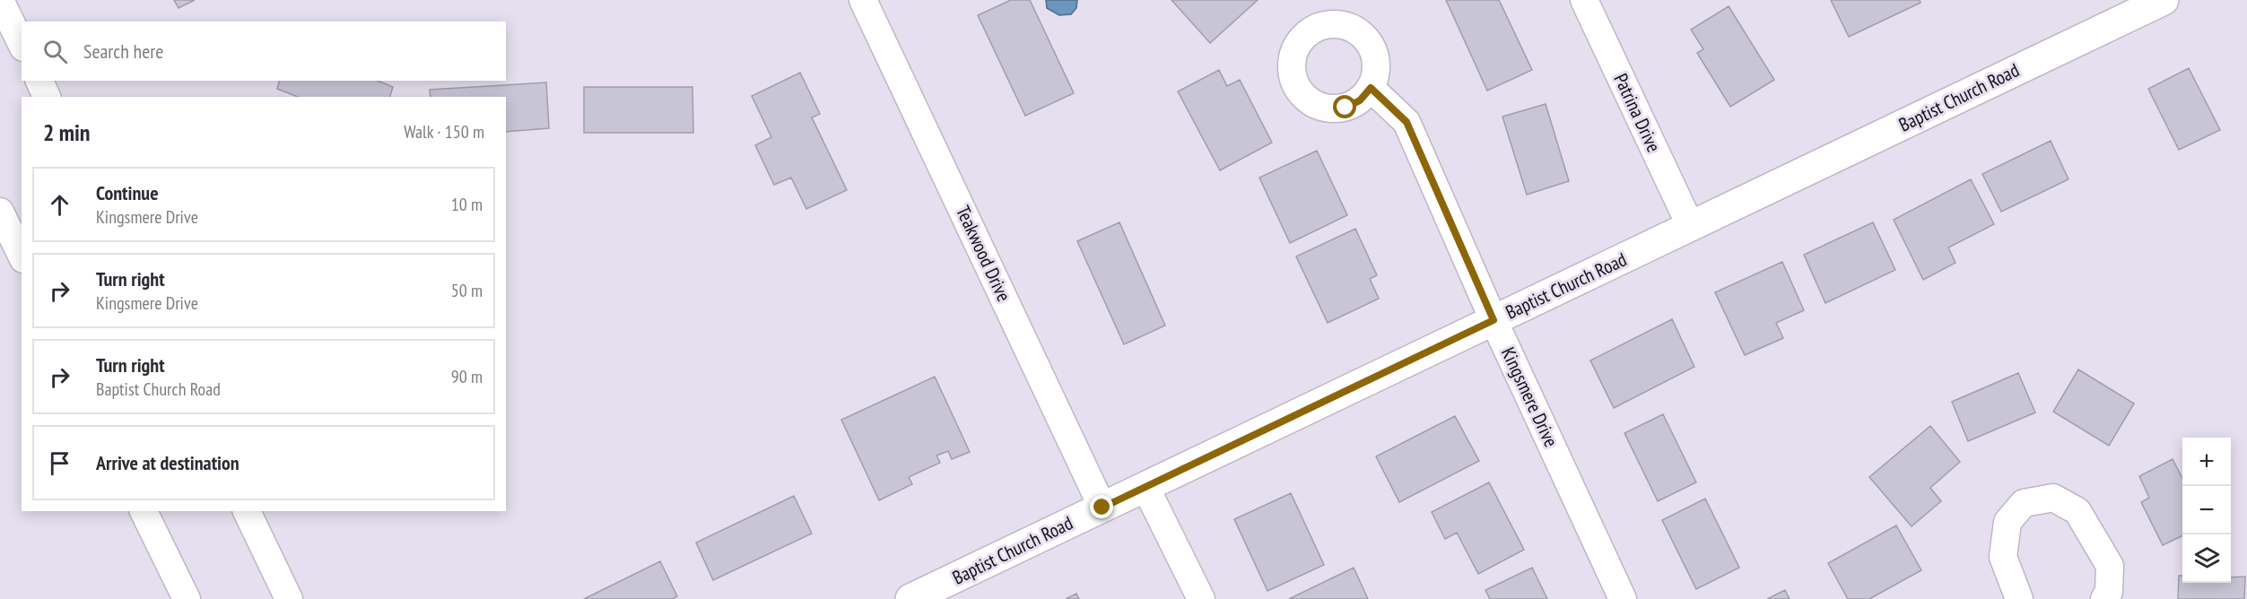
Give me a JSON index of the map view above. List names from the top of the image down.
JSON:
{
  "streets": {
    "street": [
      "Baptist Church Road",
      "Patrina Drive",
      "Teakwood Drive",
      "Kingsmere Drive"
    ]
  },
  "crossings": [
    ["Baptist Church Road", "Patrina Drive"],
    ["Baptist Church Road", "Teakwood Drive"],
    ["Baptist Church Road", "Kingsmere Drive"]
  ],
  "page": {
    "search": "Search here",
    "heading": ["2 min", "Walk · 150 m"],
    "list": [
      ["Continue", "Kingsmere Drive", "10 m"],
      ["Turn right", "Kingsmere Drive", "50 m"],
      ["Turn right", "Baptist Church Road", "90 m"],
      "Arrive at destination"
    ],
    "map_buttons": ["+", "−"]
  }
}
